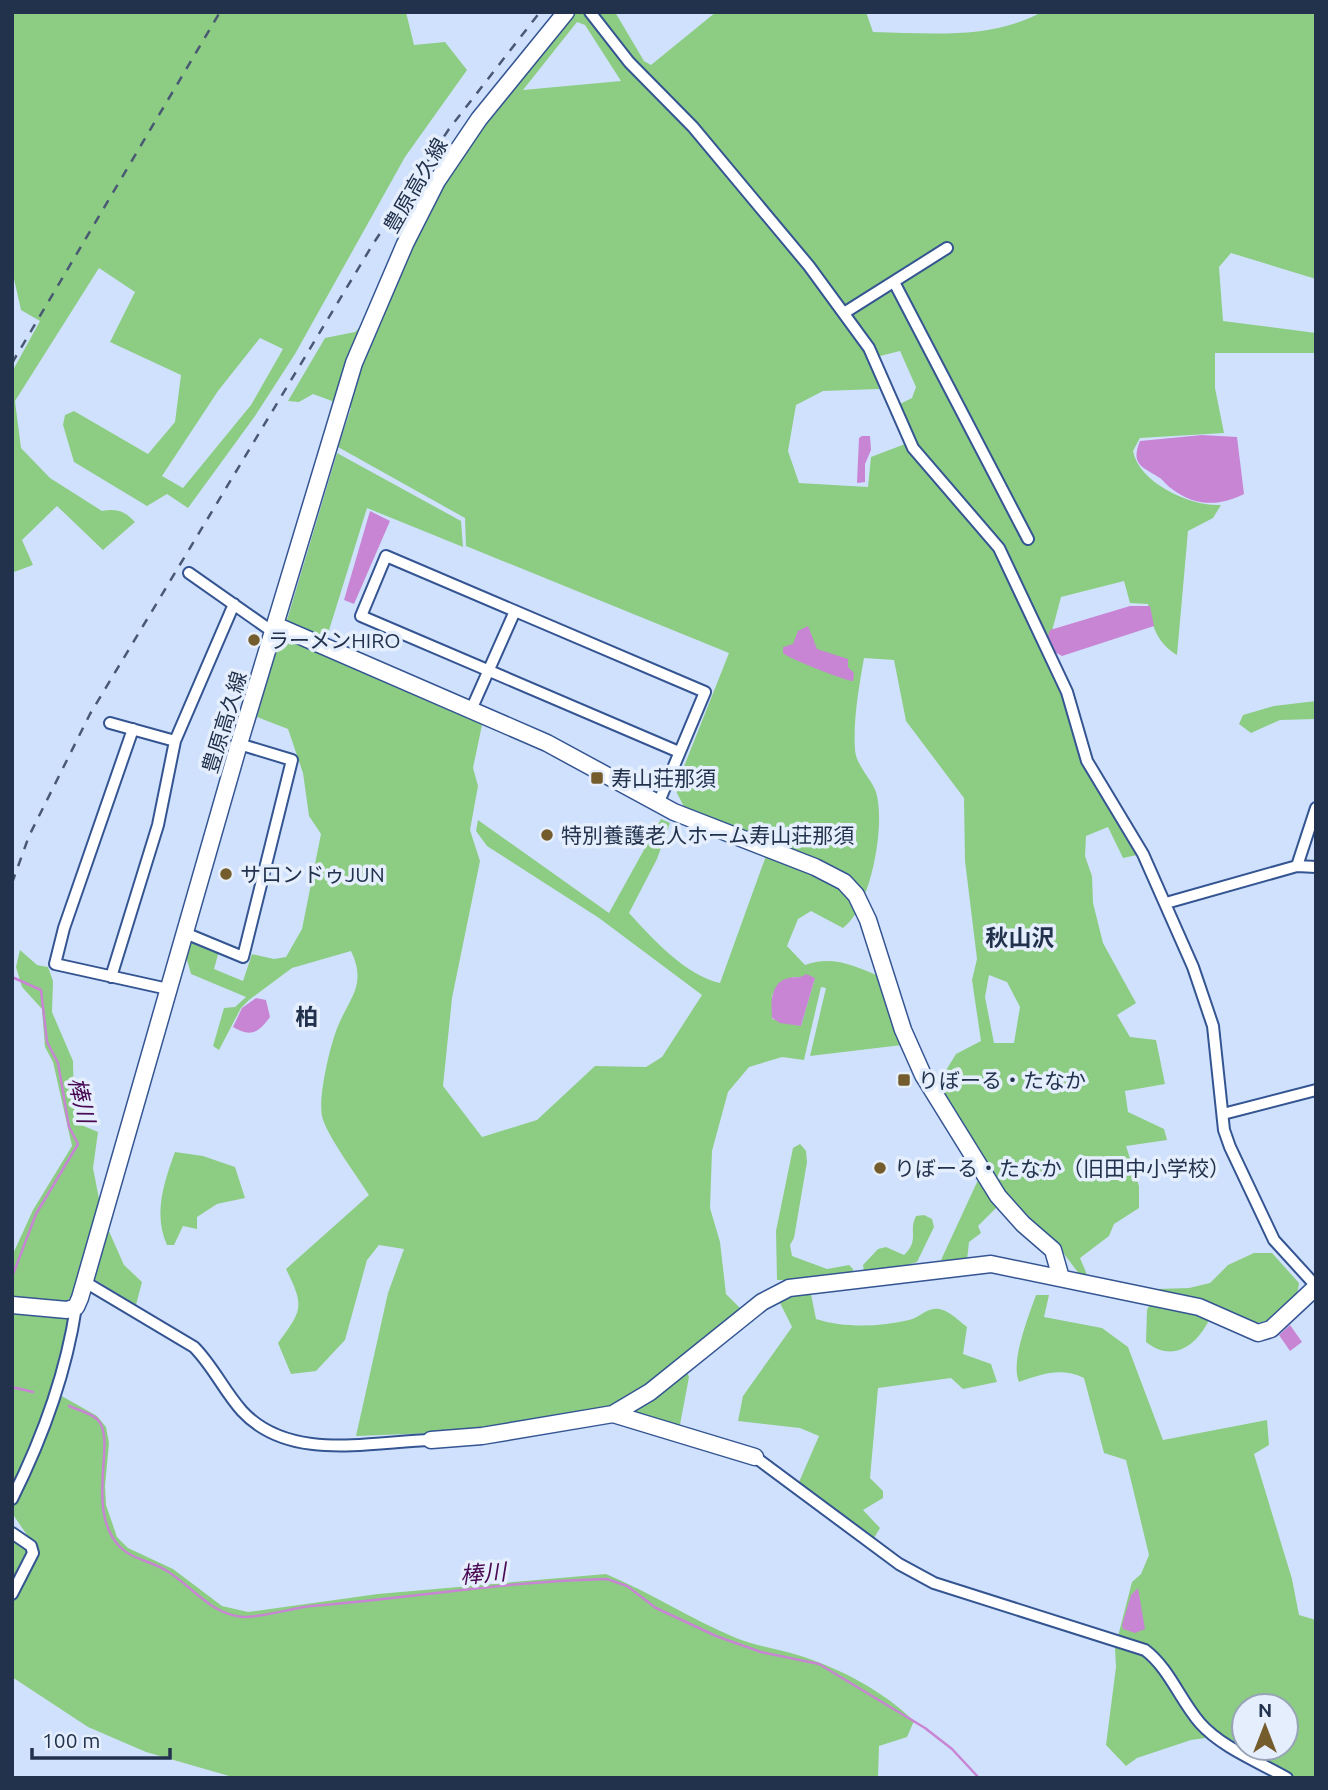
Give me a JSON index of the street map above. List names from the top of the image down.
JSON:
{
  "streets": {
    "street": ["豊原高久線"]
  },
  "districts": ["秋山沢", "柏"],
  "water": ["棒川"],
  "places": {
    "other": [
      "ラーメンHIRO",
      "特別養護老人ホーム寿山荘那須",
      "サロンドゥJUN",
      "りぼーる・たなか（旧田中小学校）"
    ],
    "transit": ["寿山荘那須", "りぼーる・たなか"]
  },
  "scale_bar": "100 m",
  "north": "top"
}
